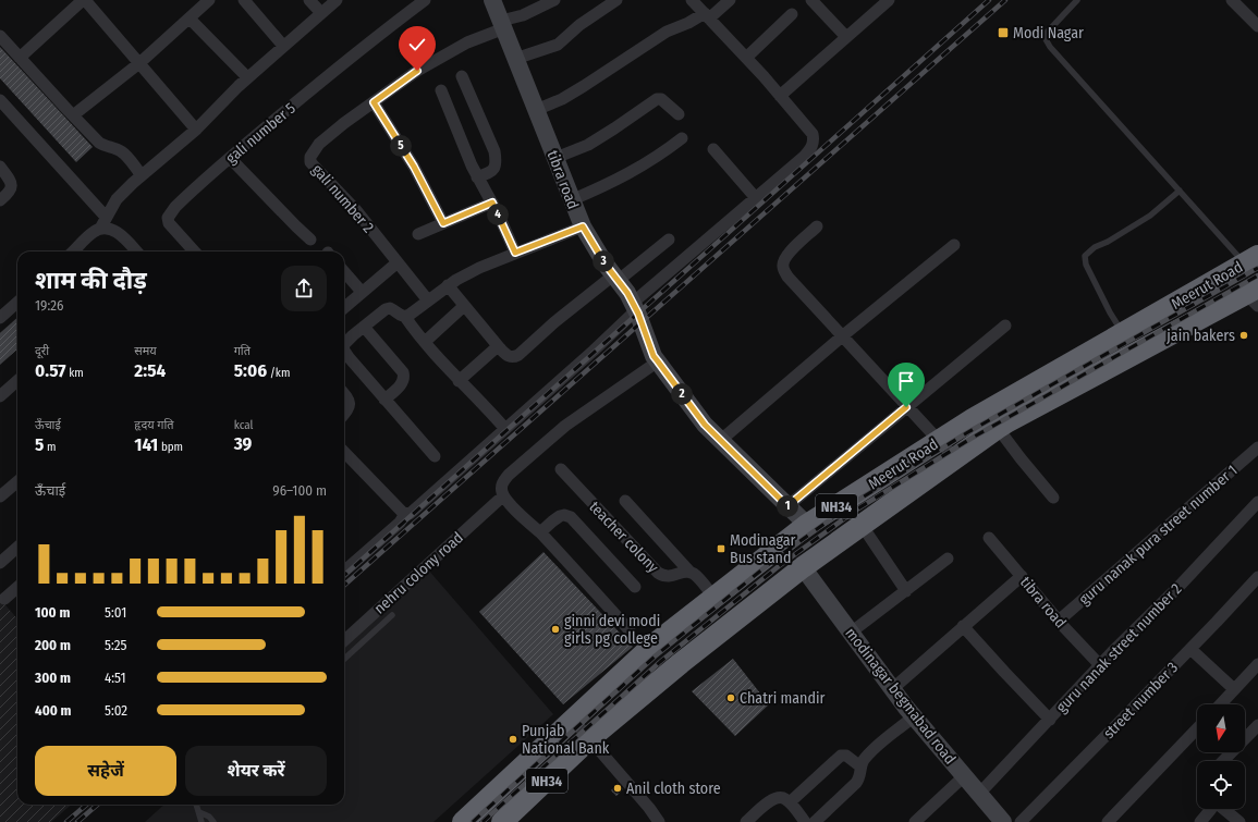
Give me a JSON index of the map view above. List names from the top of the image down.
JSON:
{
  "streets": {
    "highway": ["Meerut Road", "NH34"],
    "street": [
      "gali number 5",
      "tibra road",
      "gali number 2",
      "guru nanak pura street number 1",
      "teacher colony",
      "nehru colony road",
      "guru nanak street number 2",
      "modinagar begmabad road",
      "street number 3"
    ]
  },
  "crossings": [
    ["tibra road", "gali number 2"],
    ["tibra road", "Meerut Road"],
    ["tibra road", "guru nanak pura street number 1"],
    ["tibra road", "guru nanak street number 2"],
    ["Meerut Road", "modinagar begmabad road"],
    ["guru nanak street number 2", "modinagar begmabad road"]
  ],
  "places": {
    "transit": ["Modi Nagar", "Modinagar Bus stand"],
    "other": [
      "jain bakers",
      "ginni devi modi girls pg college",
      "Chatri mandir",
      "Punjab National Bank",
      "Anil cloth store"
    ]
  },
  "north": "bottom",
  "page": {
    "pins": [
      "5",
      "4",
      "3",
      "2",
      "1"
    ],
    "heading": ["शाम की दौड़", "19:26"],
    "stats": [
      ["दूरी", "0.57 km"],
      ["समय", "2:54"],
      ["गति", "5:06 /km"],
      ["ऊँचाई", "5 m"],
      ["हृदय गति", "141 bpm"],
      ["kcal", "39"]
    ],
    "chart": ["ऊँचाई", "96–100 m"],
    "list": [
      {
        "name": "100 m",
        "note": "5:01"
      },
      {
        "name": "200 m",
        "note": "5:25"
      },
      {
        "name": "300 m",
        "note": "4:51"
      },
      {
        "name": "400 m",
        "note": "5:02"
      }
    ],
    "buttons": ["सहेजें", "शेयर करें"]
  }
}
